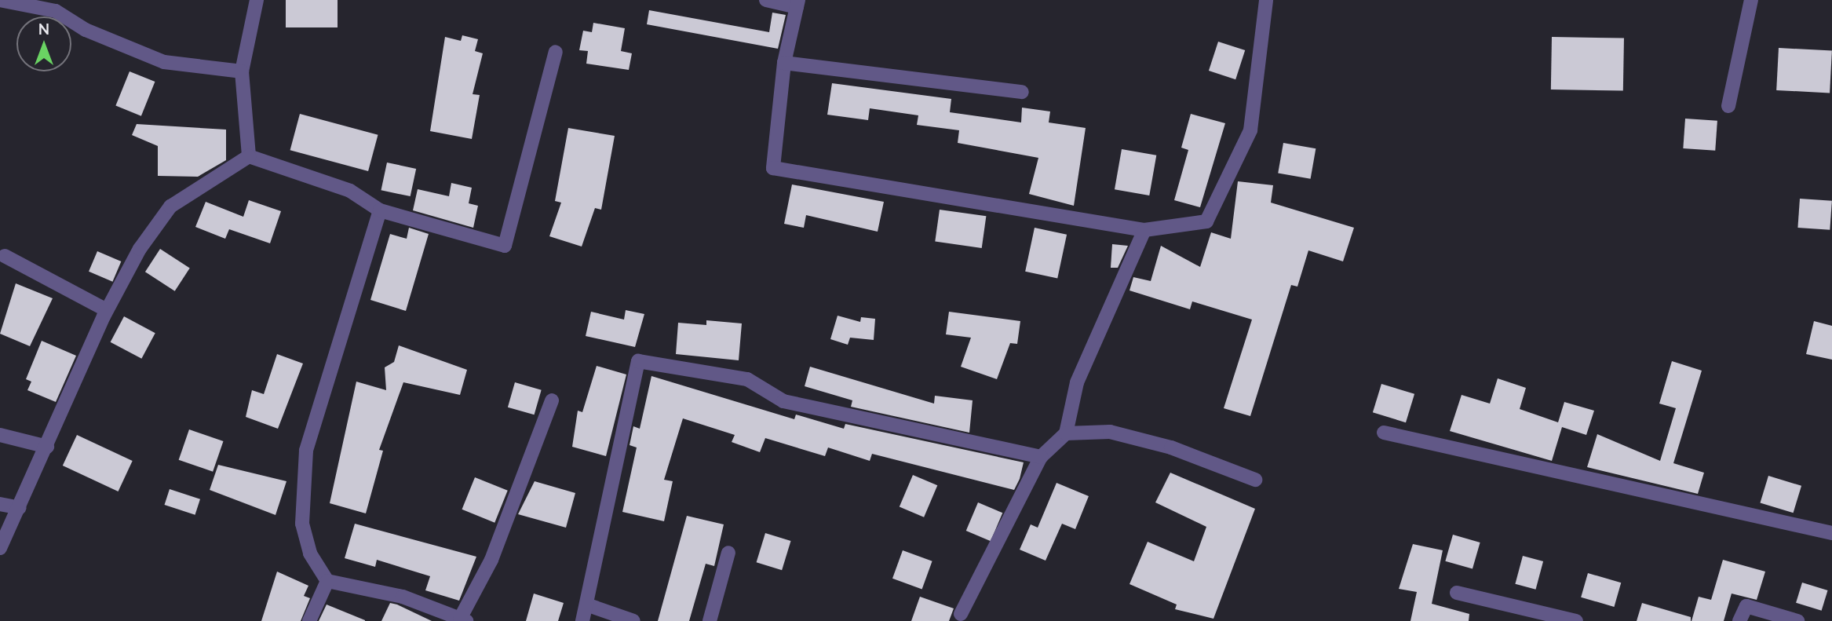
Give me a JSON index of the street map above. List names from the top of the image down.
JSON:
{
  "north": "top"
}
